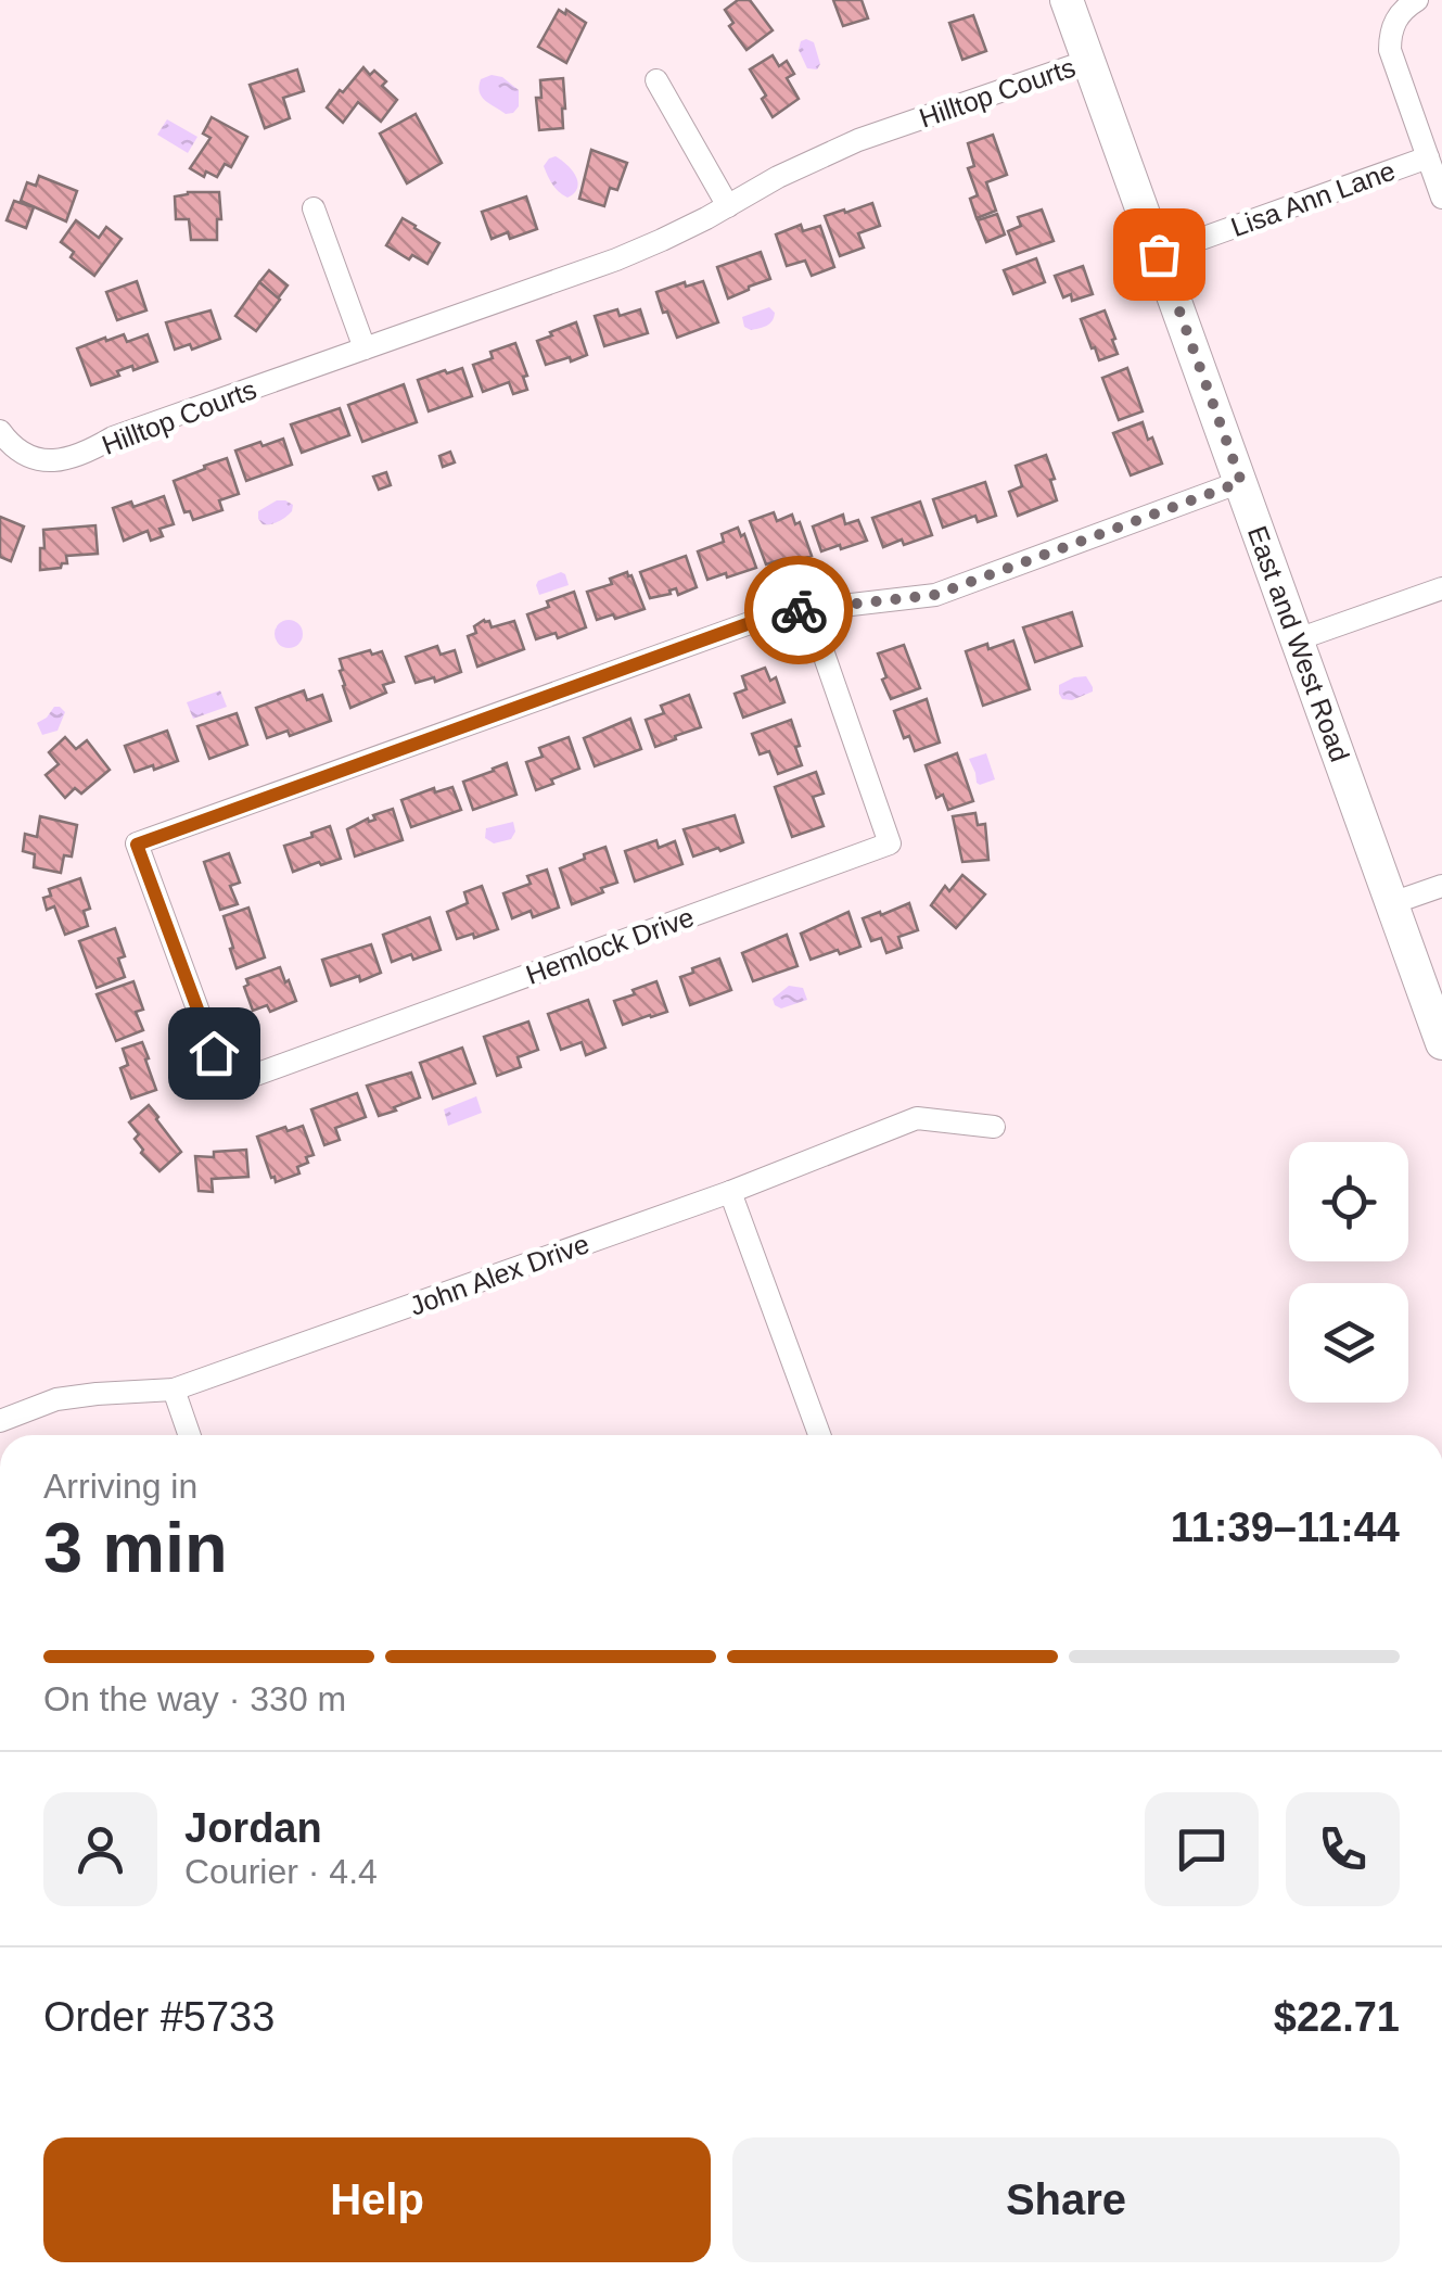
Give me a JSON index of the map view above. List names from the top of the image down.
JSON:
{
  "streets": {
    "street": [
      "Hilltop Courts",
      "Lisa Ann Lane",
      "East and West Road",
      "Hemlock Drive",
      "John Alex Drive"
    ]
  },
  "crossings": [
    ["Hilltop Courts", "East and West Road"],
    ["Lisa Ann Lane", "East and West Road"]
  ],
  "page": {
    "heading": ["3 min", "Arriving in", "11:39–11:44"],
    "panel": [
      "Jordan",
      "Courier · 4.4",
      "Order #5733",
      "$22.71"
    ],
    "bar": "On the way · 330 m",
    "buttons": ["Help", "Share"]
  }
}
